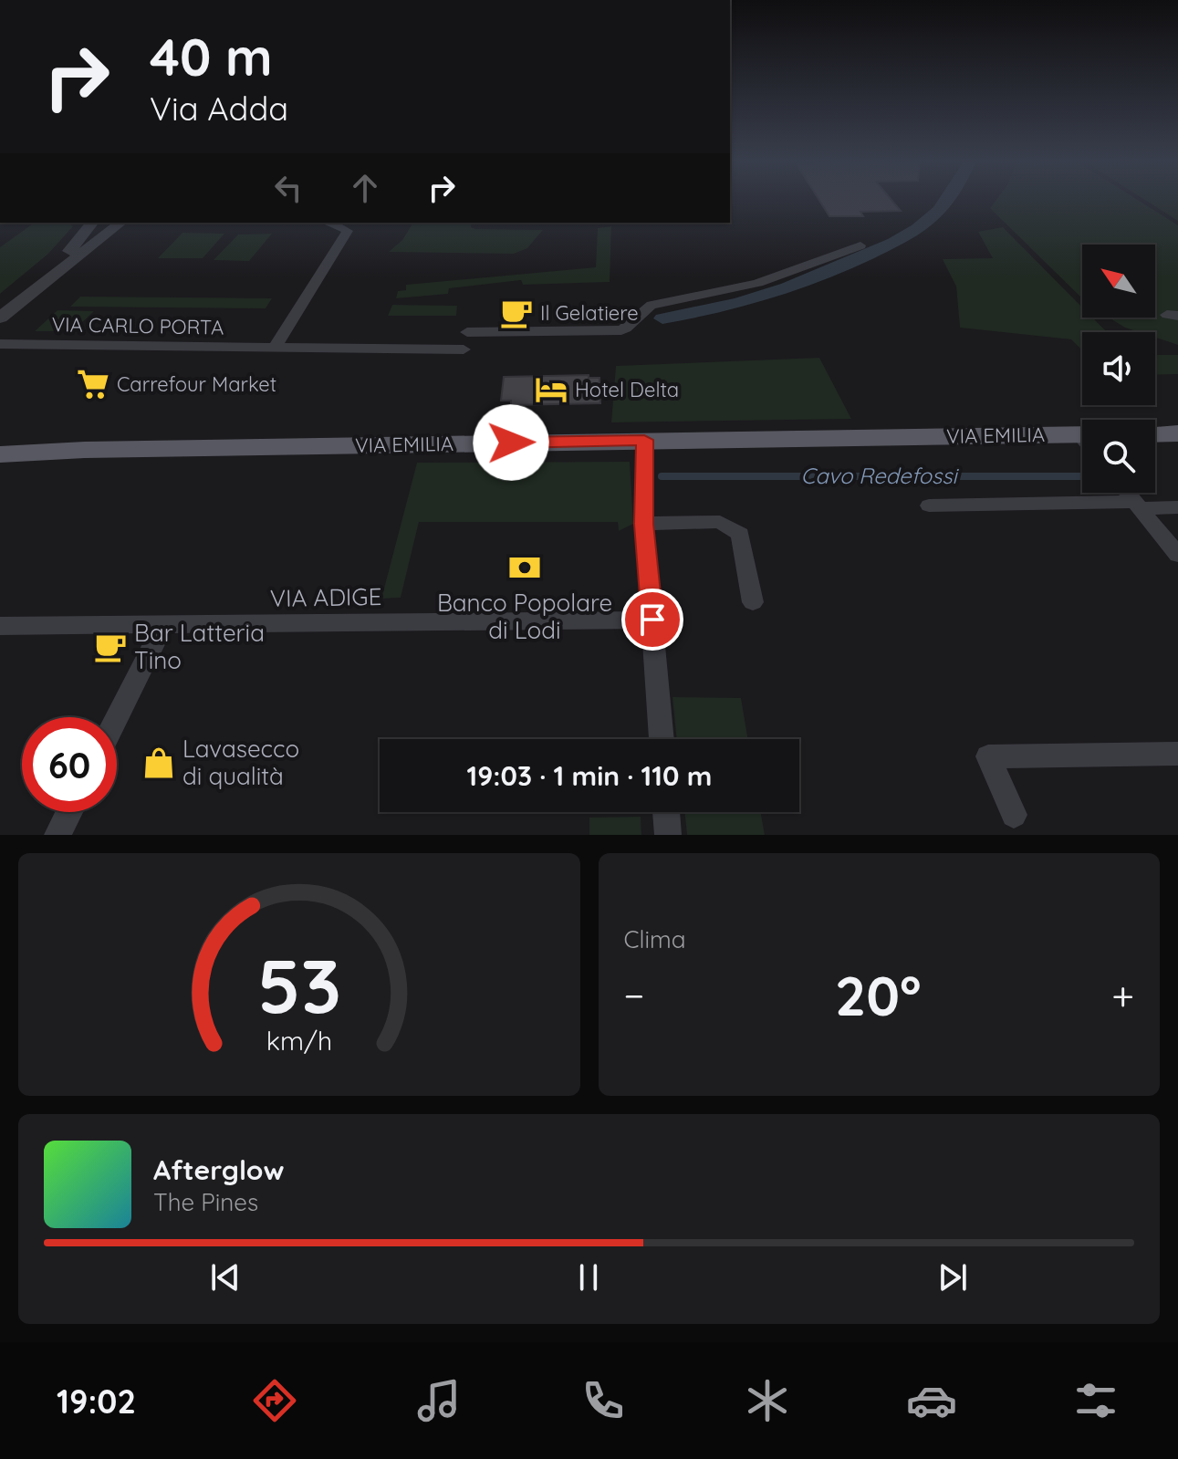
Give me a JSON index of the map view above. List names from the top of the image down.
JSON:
{
  "streets": {
    "main road": ["VIA EMILIA"],
    "street": ["VIA CARLO PORTA", "VIA ADIGE"]
  },
  "water": ["Cavo Redefossi"],
  "places": {
    "cafe": ["Il Gelatiere", "Bar Latteria Tino"],
    "supermarket": ["Carrefour Market"],
    "hotel": ["Hotel Delta"],
    "bank": ["Banco Popolare di Lodi"],
    "shop": ["Lavasecco di qualità"]
  },
  "north": "top left",
  "page": {
    "turn": ["40 m", "Via Adda"],
    "limit": "60",
    "trip": "19:03 · 1 min · 110 m",
    "tile": "Clima",
    "heat": ["−", "20°", "+"],
    "song": ["Afterglow", "The Pines"],
    "tabs": "19:02",
    "gauge": ["53", "km/h"]
  }
}
